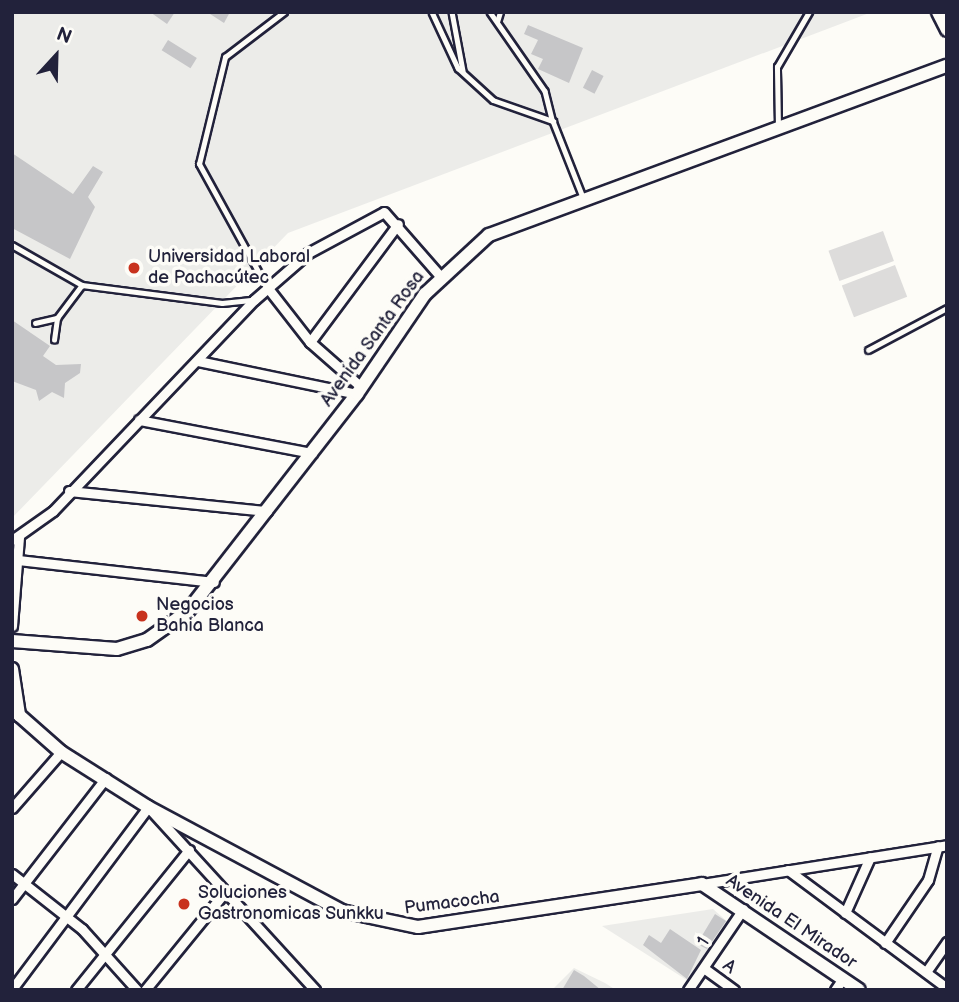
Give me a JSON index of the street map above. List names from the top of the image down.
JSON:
{
  "streets": {
    "street": [
      "Avenida Santa Rosa",
      "Pumacocha",
      "Avenida El Mirador",
      "1",
      "A"
    ]
  },
  "crossings": [
    ["Pumacocha", "Avenida El Mirador"],
    ["Avenida El Mirador", "1"],
    ["1", "A"]
  ],
  "places": ["Universidad Laboral de Pachacútec", "Negocios Bahia Blanca", "Soluciones Gastronomicas Sunkku"],
  "north": "top"
}
